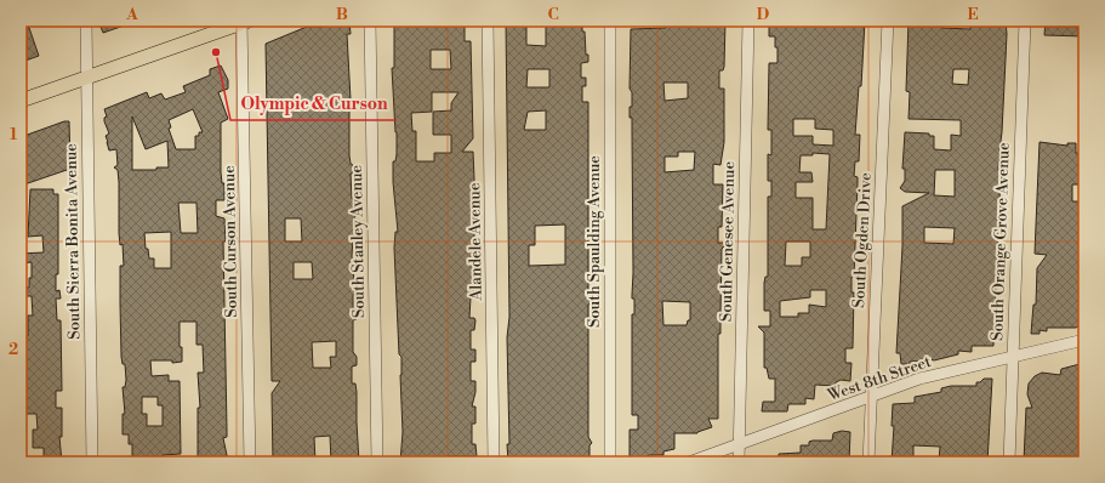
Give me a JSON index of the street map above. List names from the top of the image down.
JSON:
{
  "streets": {
    "street": [
      "South Ogden Drive",
      "South Sierra Bonita Avenue",
      "South Curson Avenue",
      "South Stanley Avenue",
      "Alandele Avenue",
      "South Spaulding Avenue",
      "South Genesee Avenue",
      "South Orange Grove Avenue",
      "West 8th Street"
    ]
  },
  "crossings": [
    ["South Ogden Drive", "West 8th Street"],
    ["South Genesee Avenue", "West 8th Street"],
    ["South Orange Grove Avenue", "West 8th Street"]
  ],
  "places": ["Olympic & Curson"],
  "grid": {
    "columns": [
      "A",
      "B",
      "C",
      "D",
      "E"
    ],
    "rows": ["1", "2"]
  }
}
